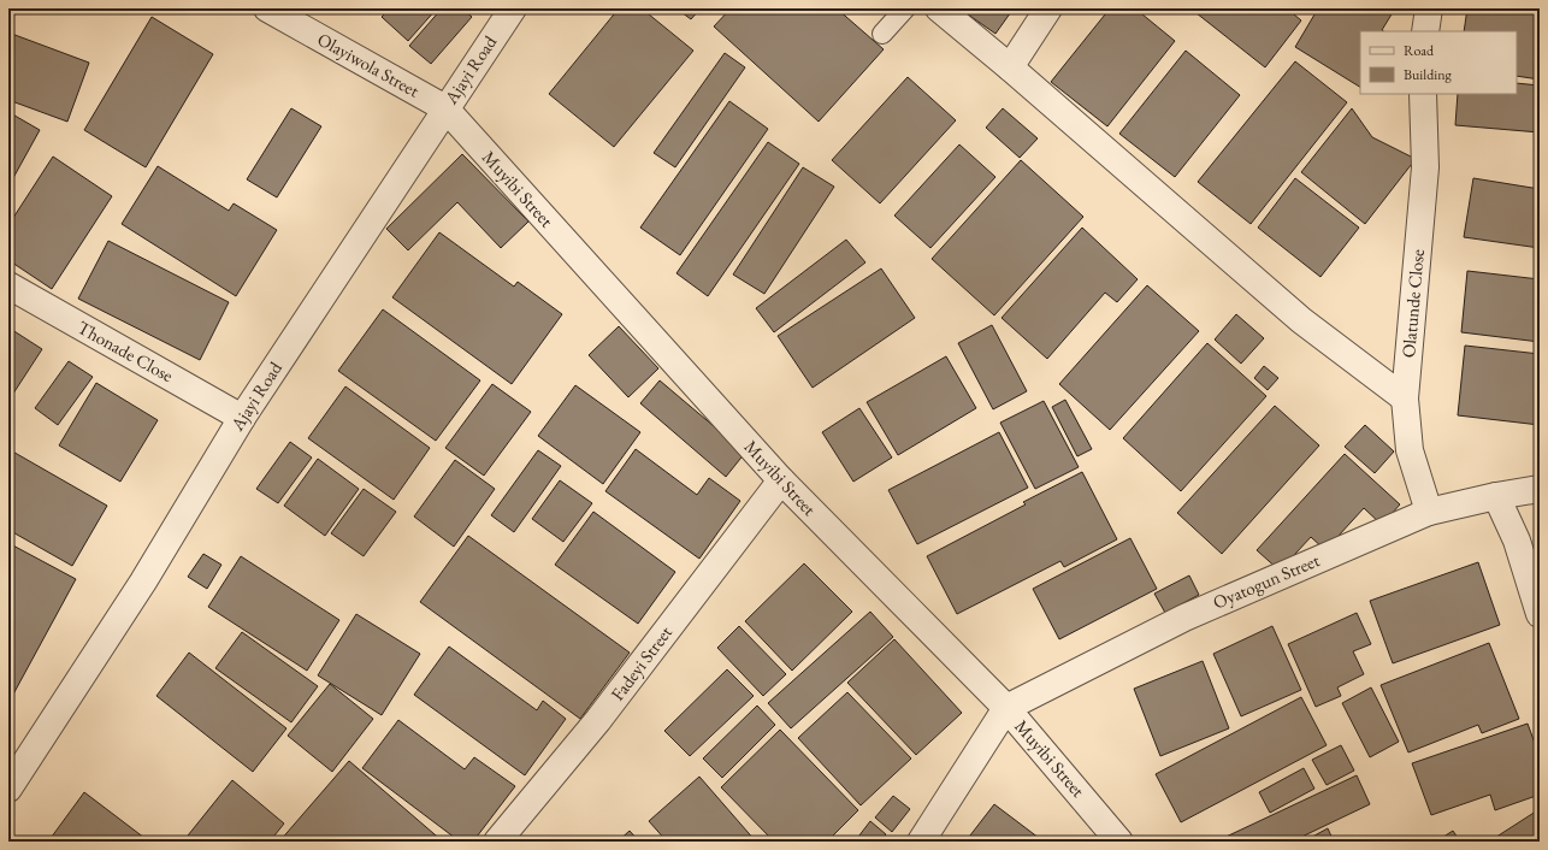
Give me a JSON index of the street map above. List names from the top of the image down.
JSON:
{
  "streets": {
    "street": [
      "Olayiwola Street",
      "Ajayi Road",
      "Muyibi Street",
      "Olatunde Close",
      "Thonade Close",
      "Oyatogun Street",
      "Fadeyi Street"
    ]
  },
  "crossings": [
    ["Olayiwola Street", "Ajayi Road"],
    ["Olayiwola Street", "Muyibi Street"],
    ["Ajayi Road", "Muyibi Street"],
    ["Ajayi Road", "Thonade Close"],
    ["Muyibi Street", "Oyatogun Street"],
    ["Muyibi Street", "Fadeyi Street"],
    ["Olatunde Close", "Oyatogun Street"]
  ],
  "legend": ["Road", "Building"]
}
